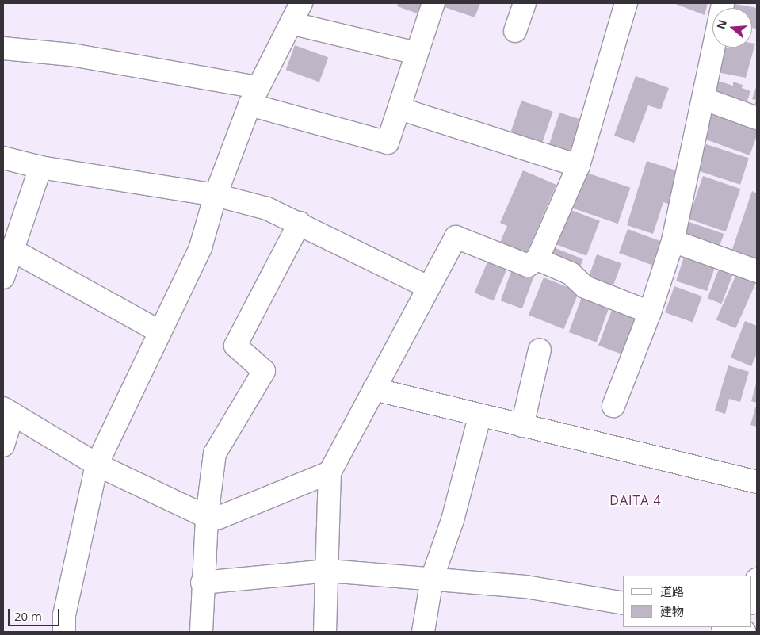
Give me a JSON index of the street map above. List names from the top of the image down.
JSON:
{
  "districts": ["DAITA 4"],
  "legend": ["道路", "建物"],
  "scale_bar": "20 m",
  "north": "left"
}
